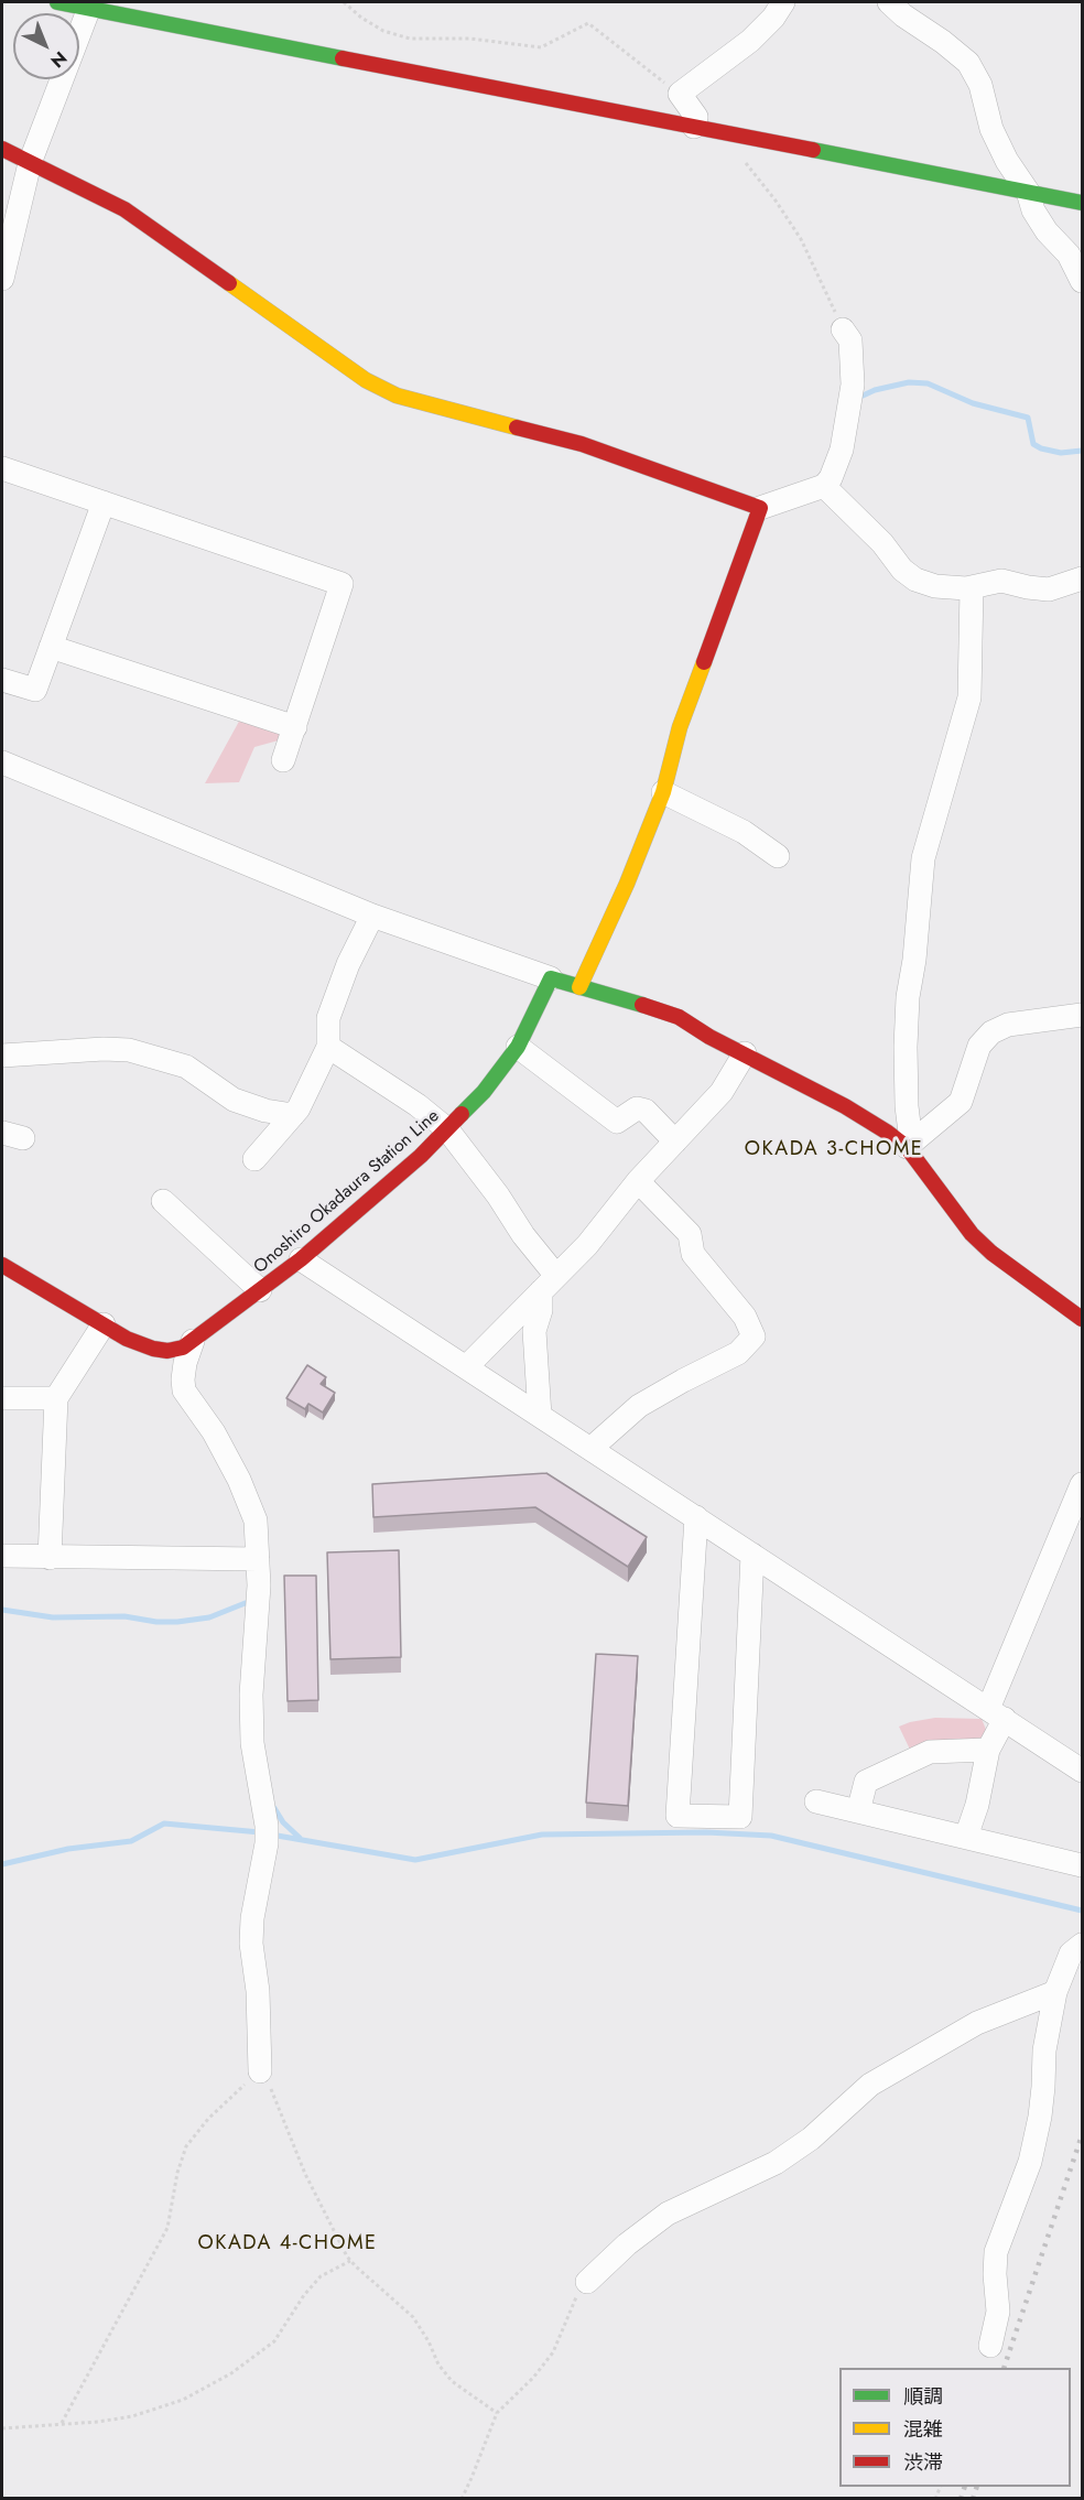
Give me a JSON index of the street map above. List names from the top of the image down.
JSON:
{
  "streets": {
    "street": ["Onoshiro Okadaura Station Line"]
  },
  "districts": ["OKADA 3-CHOME", "OKADA 4-CHOME"],
  "legend": ["順調", "混雑", "渋滞"],
  "north": "bottom right"
}
